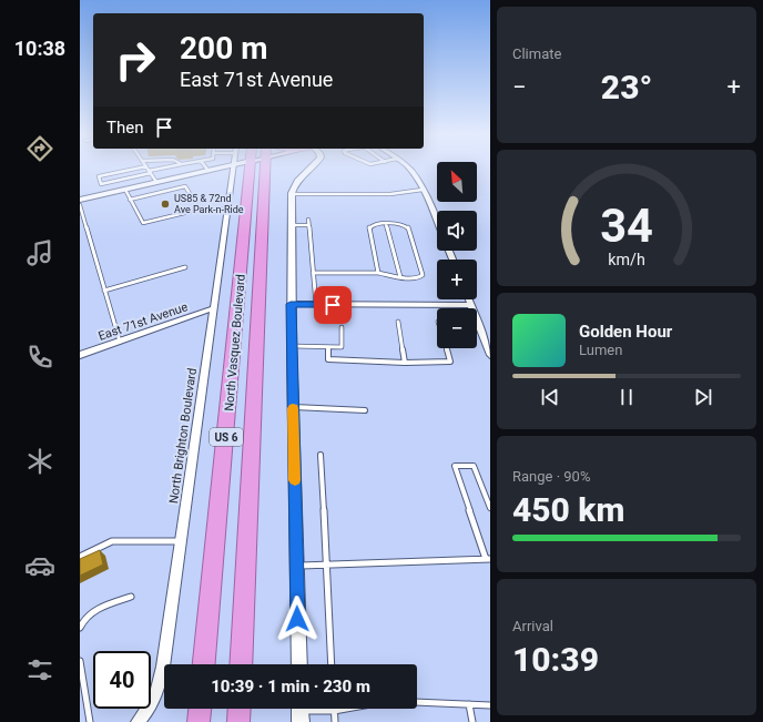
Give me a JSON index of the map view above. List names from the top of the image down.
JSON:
{
  "streets": {
    "highway": ["North Vasquez Boulevard", "US 6"],
    "street": ["East 71st Avenue", "North Brighton Boulevard"]
  },
  "crossings": [
    ["East 71st Avenue", "North Brighton Boulevard"]
  ],
  "places": ["US85 & 72nd Ave Park-n-Ride"],
  "north": "top left",
  "page": {
    "tabs": "10:38",
    "tile": [
      "Climate",
      ["Range · 90%", "450 km"],
      ["Arrival", "10:39"]
    ],
    "turn": ["200 m", "East 71st Avenue"],
    "heat": ["−", "23°", "+"],
    "then": "Then",
    "map_buttons": ["+", "−"],
    "song": ["Golden Hour", "Lumen"],
    "limit": "40",
    "trip": "10:39 · 1 min · 230 m",
    "gauge": ["34", "km/h"]
  }
}
